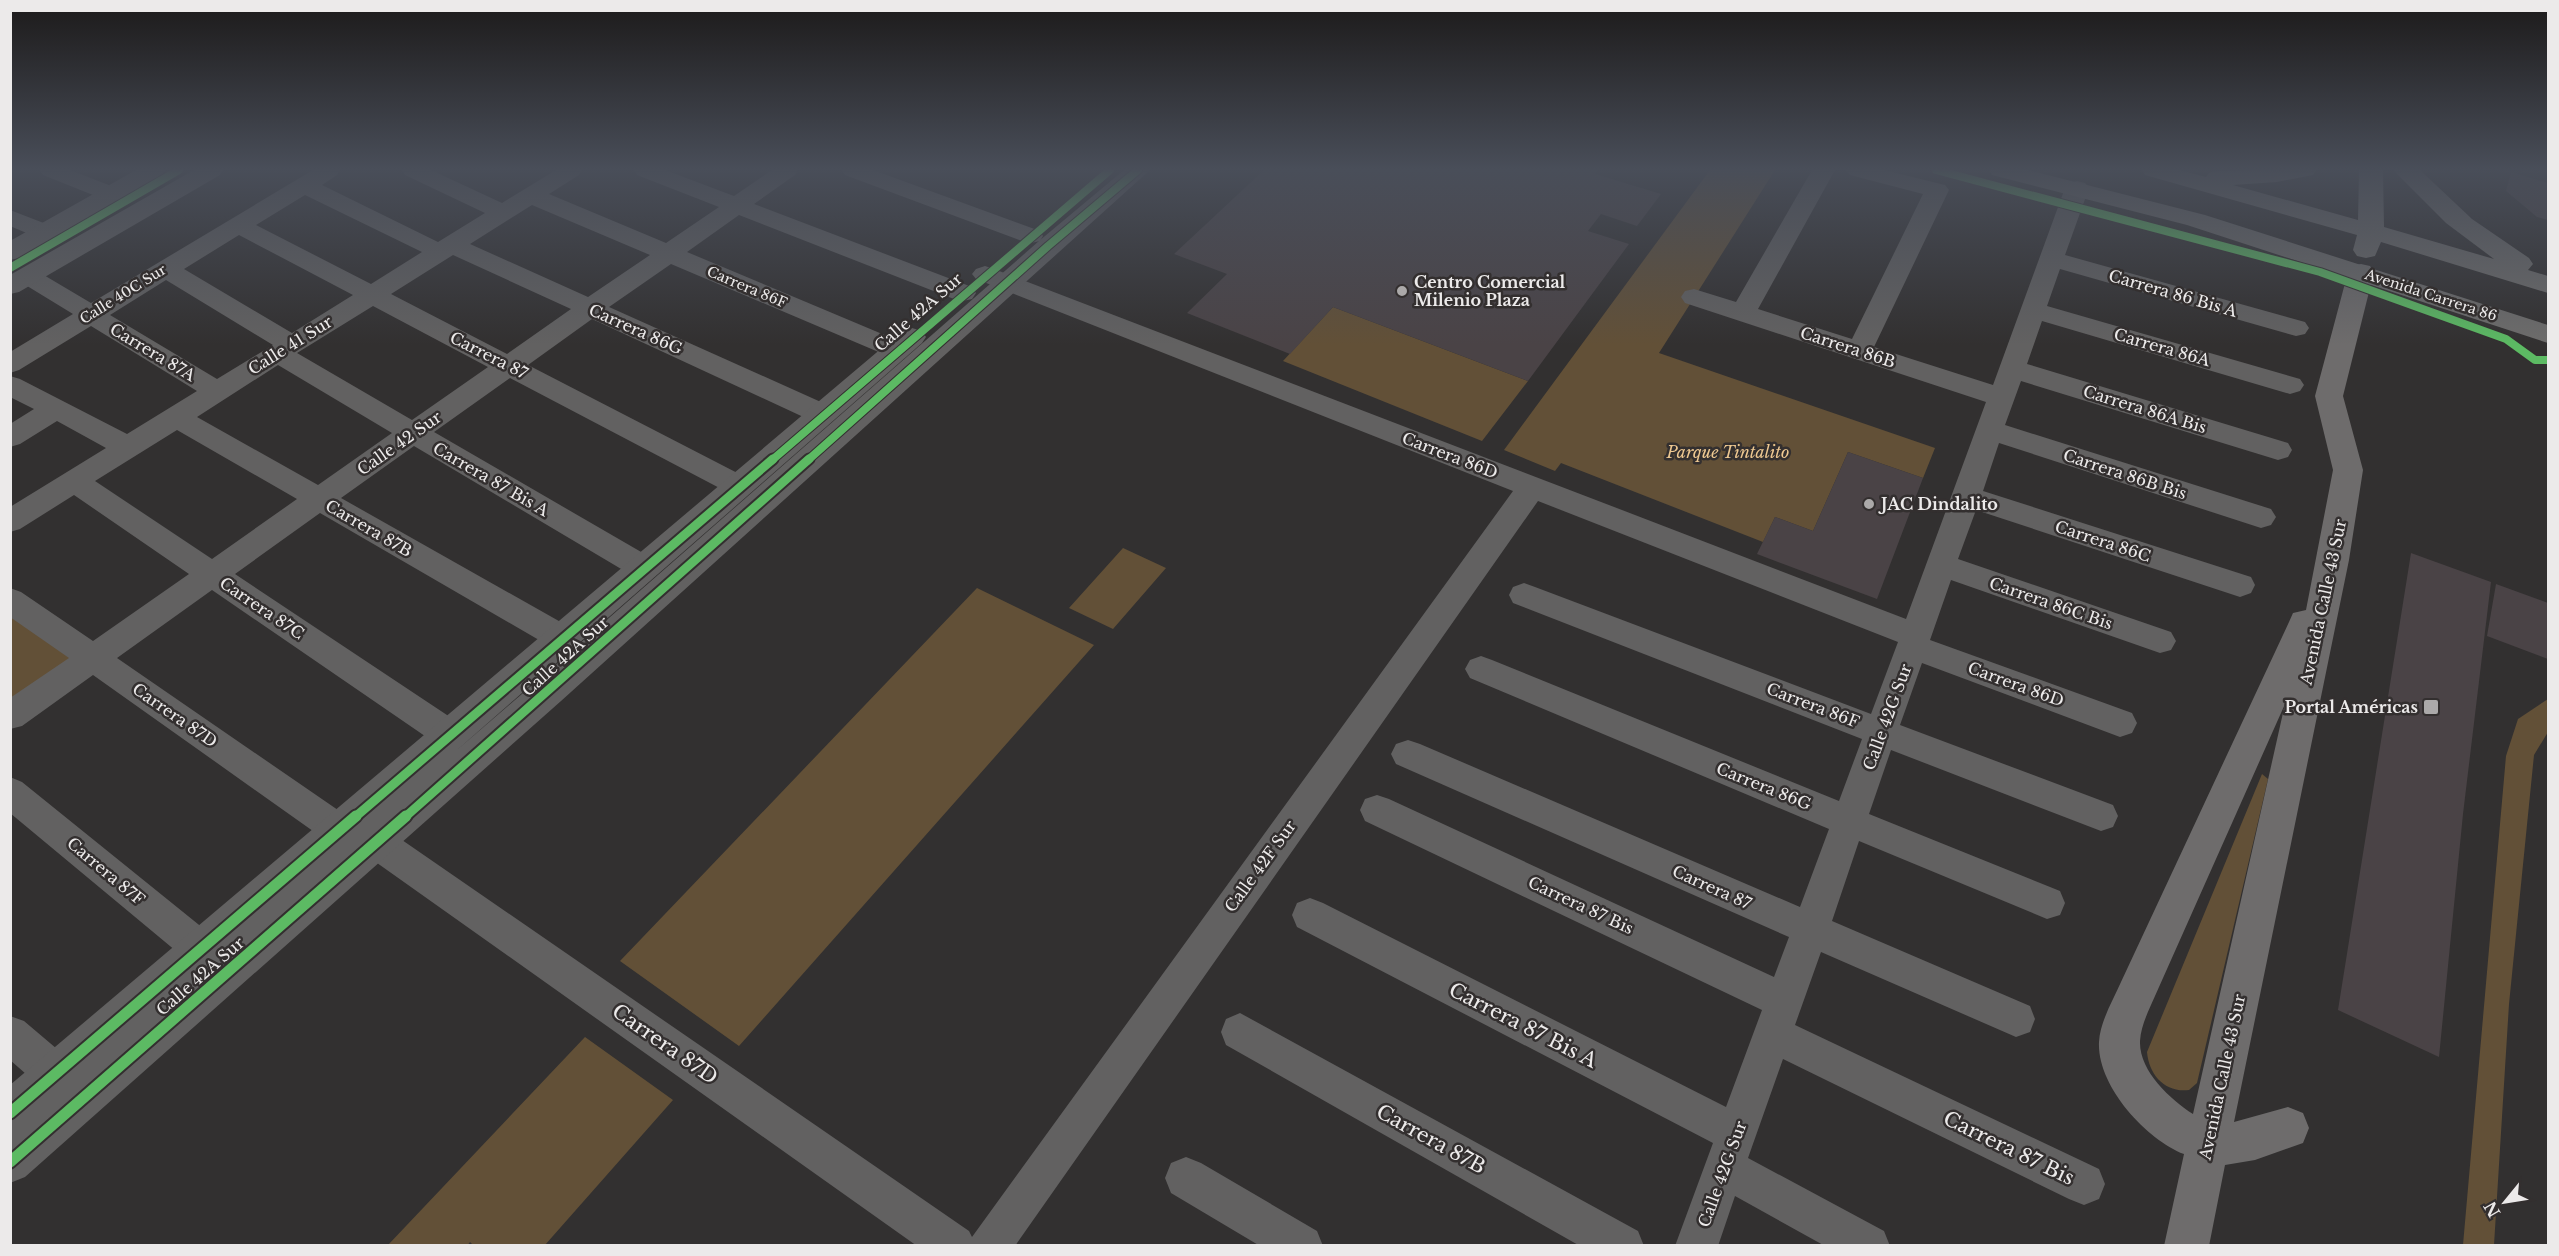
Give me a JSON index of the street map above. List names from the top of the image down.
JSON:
{
  "streets": {
    "main road": ["Avenida Carrera 86", "Avenida Calle 43 Sur"],
    "street": [
      "Carrera 86F",
      "Carrera 86 Bis A",
      "Calle 40C Sur",
      "Calle 42A Sur",
      "Carrera 86G",
      "Calle 41 Sur",
      "Carrera 86B",
      "Carrera 86A",
      "Carrera 87A",
      "Carrera 87",
      "Carrera 86A Bis",
      "Calle 42 Sur",
      "Carrera 86D",
      "Carrera 86B Bis",
      "Carrera 87 Bis A",
      "Carrera 87B",
      "Carrera 86C",
      "Carrera 86C Bis",
      "Carrera 87C",
      "Carrera 87D",
      "Calle 42G Sur",
      "Calle 42F Sur",
      "Carrera 87F",
      "Carrera 87 Bis"
    ]
  },
  "crossings": [
    ["Carrera 86F", "Calle 42A Sur"],
    ["Carrera 86F", "Calle 42 Sur"],
    ["Carrera 86F", "Calle 42G Sur"],
    ["Carrera 86 Bis A", "Calle 42G Sur"],
    ["Calle 40C Sur", "Carrera 87A"],
    ["Avenida Carrera 86", "Avenida Calle 43 Sur"],
    ["Calle 42A Sur", "Carrera 86G"],
    ["Calle 42A Sur", "Carrera 87"],
    ["Calle 42A Sur", "Carrera 86D"],
    ["Calle 42A Sur", "Carrera 87 Bis A"],
    ["Calle 42A Sur", "Carrera 87B"],
    ["Calle 42A Sur", "Carrera 87C"],
    ["Calle 42A Sur", "Carrera 87D"],
    ["Calle 42A Sur", "Carrera 87F"],
    ["Carrera 86G", "Calle 41 Sur"],
    ["Carrera 86G", "Calle 42 Sur"],
    ["Carrera 86G", "Calle 42G Sur"],
    ["Calle 41 Sur", "Carrera 87A"],
    ["Calle 41 Sur", "Carrera 87"],
    ["Calle 41 Sur", "Carrera 87 Bis A"],
    ["Calle 41 Sur", "Carrera 87B"],
    ["Calle 41 Sur", "Carrera 87C"],
    ["Carrera 86B", "Carrera 86A Bis"],
    ["Carrera 86B", "Calle 42G Sur"],
    ["Carrera 86A", "Calle 42G Sur"],
    ["Carrera 87", "Calle 42 Sur"],
    ["Carrera 87", "Calle 42G Sur"],
    ["Carrera 86A Bis", "Calle 42G Sur"],
    ["Calle 42 Sur", "Carrera 87 Bis A"],
    ["Calle 42 Sur", "Carrera 87B"],
    ["Calle 42 Sur", "Carrera 87C"],
    ["Calle 42 Sur", "Carrera 87D"],
    ["Carrera 86D", "Calle 42G Sur"],
    ["Carrera 86D", "Calle 42F Sur"],
    ["Carrera 86B Bis", "Calle 42G Sur"],
    ["Carrera 87 Bis A", "Calle 42G Sur"],
    ["Carrera 86C", "Calle 42G Sur"],
    ["Carrera 86C Bis", "Calle 42G Sur"],
    ["Calle 42G Sur", "Carrera 87 Bis"]
  ],
  "parks": ["Parque Tintalito"],
  "places": {
    "other": ["Centro Comercial Milenio Plaza", "JAC Dindalito"],
    "transit": ["Portal Américas"]
  },
  "north": "bottom left"
}
